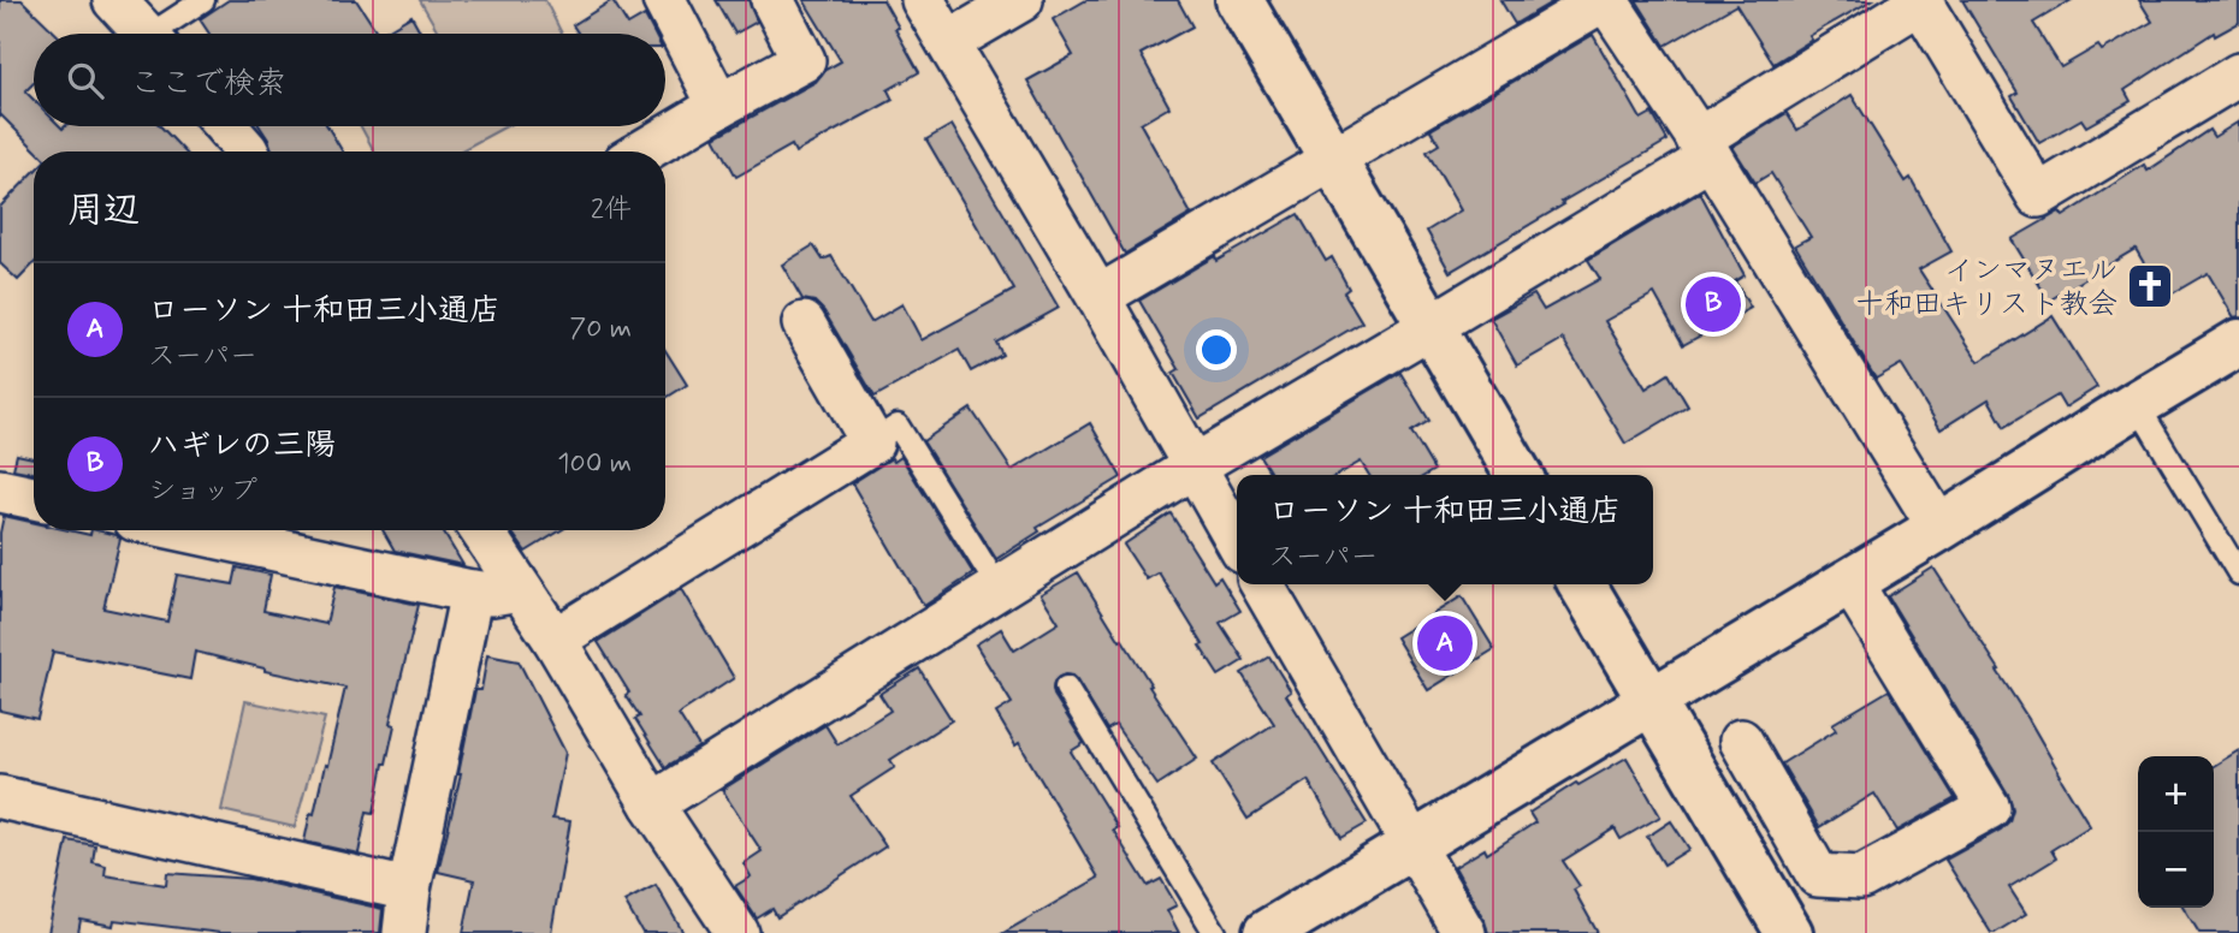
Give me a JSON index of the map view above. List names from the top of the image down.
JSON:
{
  "places": {
    "church": ["インマヌエル 十和田キリスト教会"]
  },
  "page": {
    "search": "ここで検索",
    "heading": ["周辺", "2件"],
    "list": [
      {
        "mark": "A",
        "name": "ローソン 十和田三小通店",
        "note": "スーパー",
        "value": "70 m"
      },
      {
        "mark": "B",
        "name": "ハギレの三陽",
        "note": "ショップ",
        "value": "100 m"
      }
    ],
    "pins": ["B", "A"],
    "popup": ["ローソン 十和田三小通店", "スーパー"],
    "map_buttons": ["+", "−"]
  }
}
